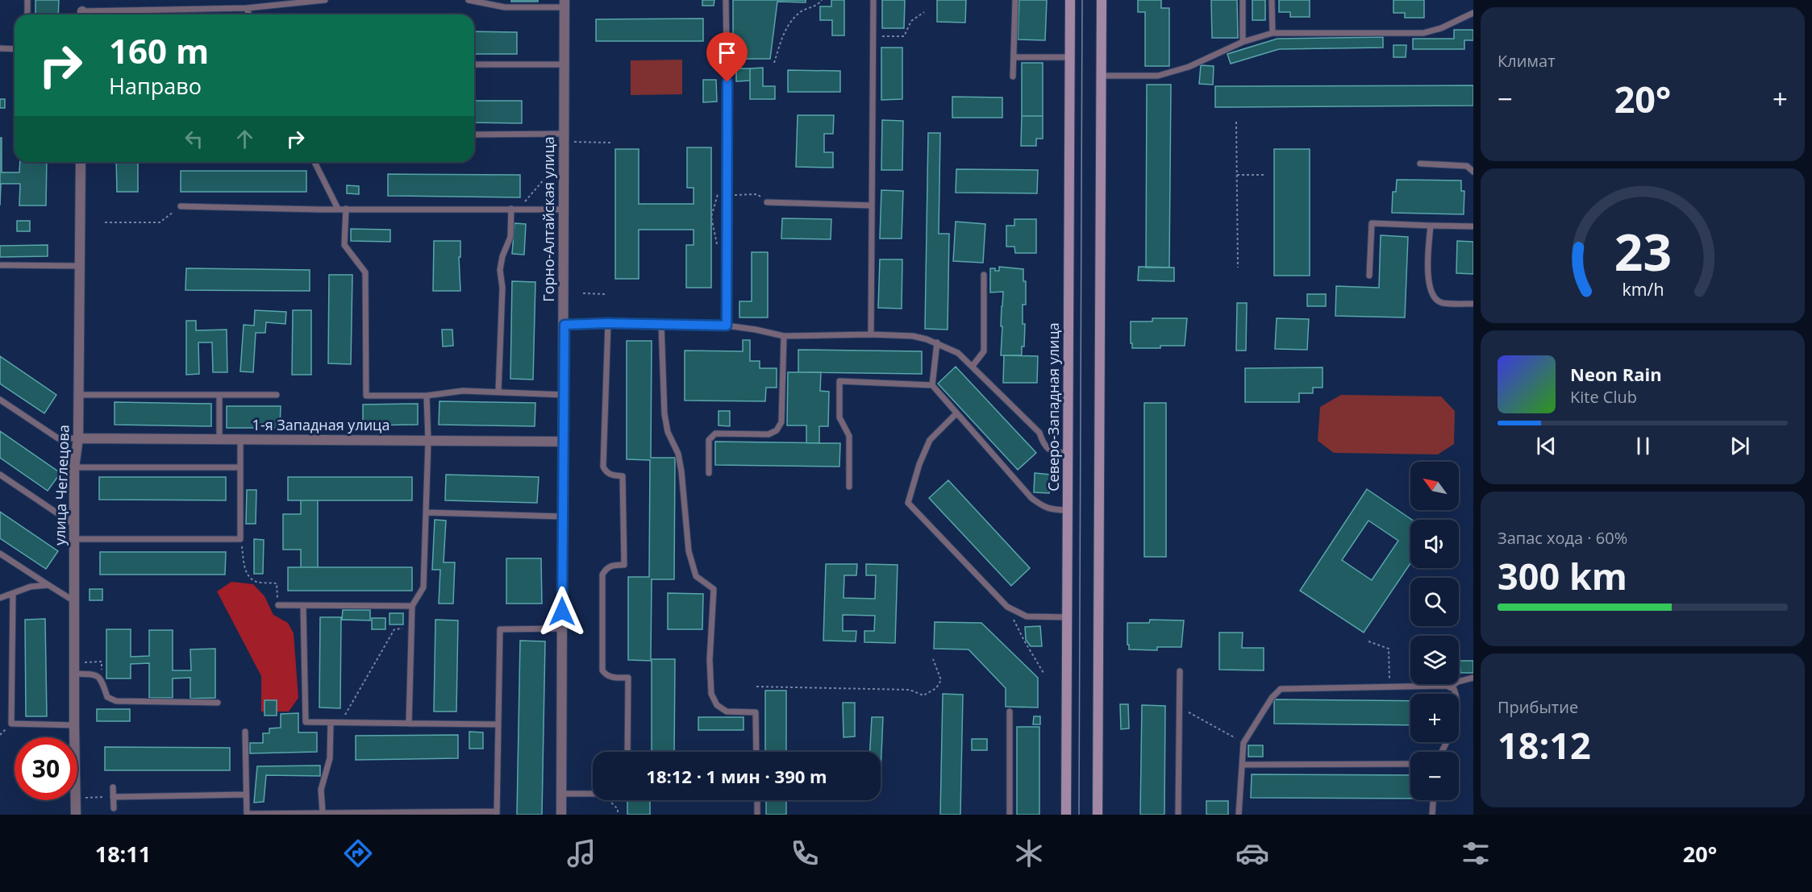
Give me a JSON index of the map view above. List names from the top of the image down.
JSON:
{
  "streets": {
    "main road": ["Северо-Западная улица"],
    "street": ["Горно-Алтайская улица", "1-я Западная улица", "улица Чеглецова"]
  },
  "crossings": [
    ["Горно-Алтайская улица", "1-я Западная улица"],
    ["1-я Западная улица", "улица Чеглецова"]
  ],
  "north": "top left",
  "page": {
    "tile": [
      "Климат",
      ["Запас хода · 60%", "300 km"],
      ["Прибытие", "18:12"]
    ],
    "turn": ["160 m", "Направо"],
    "heat": ["−", "20°", "+"],
    "song": ["Neon Rain", "Kite Club"],
    "map_buttons": ["+", "−"],
    "limit": "30",
    "trip": "18:12 · 1 мин · 390 m",
    "tabs": ["18:11", "20°"],
    "gauge": ["23", "km/h"]
  }
}
